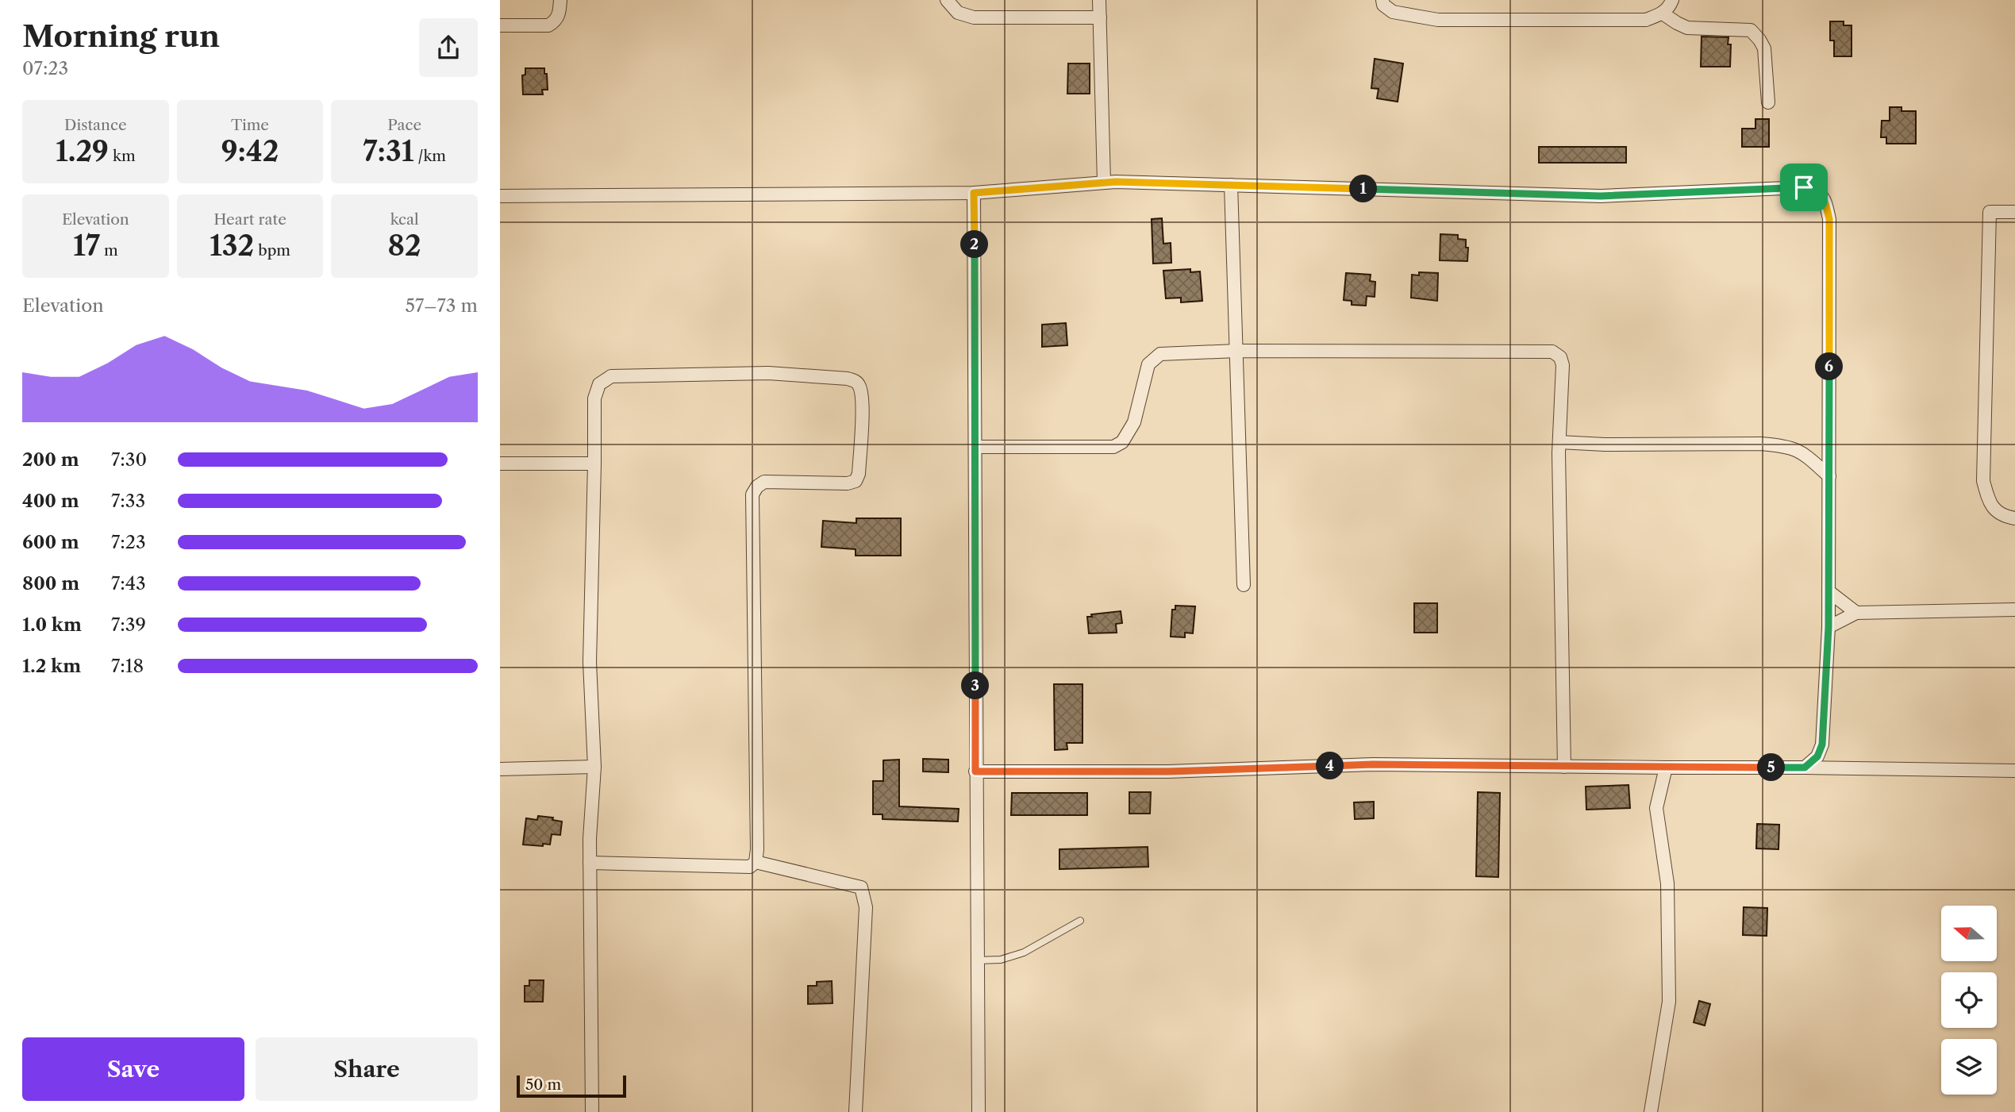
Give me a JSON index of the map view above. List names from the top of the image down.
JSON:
{
  "scale_bar": "50 m",
  "north": "left",
  "page": {
    "heading": ["Morning run", "07:23"],
    "stats": [
      ["Distance", "1.29 km"],
      ["Time", "9:42"],
      ["Pace", "7:31 /km"],
      ["Elevation", "17 m"],
      ["Heart rate", "132 bpm"],
      ["kcal", "82"]
    ],
    "pins": [
      "1",
      "2",
      "6",
      "3",
      "4",
      "5"
    ],
    "chart": ["Elevation", "57–73 m"],
    "list": [
      {
        "name": "200 m",
        "note": "7:30"
      },
      {
        "name": "400 m",
        "note": "7:33"
      },
      {
        "name": "600 m",
        "note": "7:23"
      },
      {
        "name": "800 m",
        "note": "7:43"
      },
      {
        "name": "1.0 km",
        "note": "7:39"
      },
      {
        "name": "1.2 km",
        "note": "7:18"
      }
    ],
    "buttons": ["Save", "Share"],
    "scale": "50 m"
  }
}
